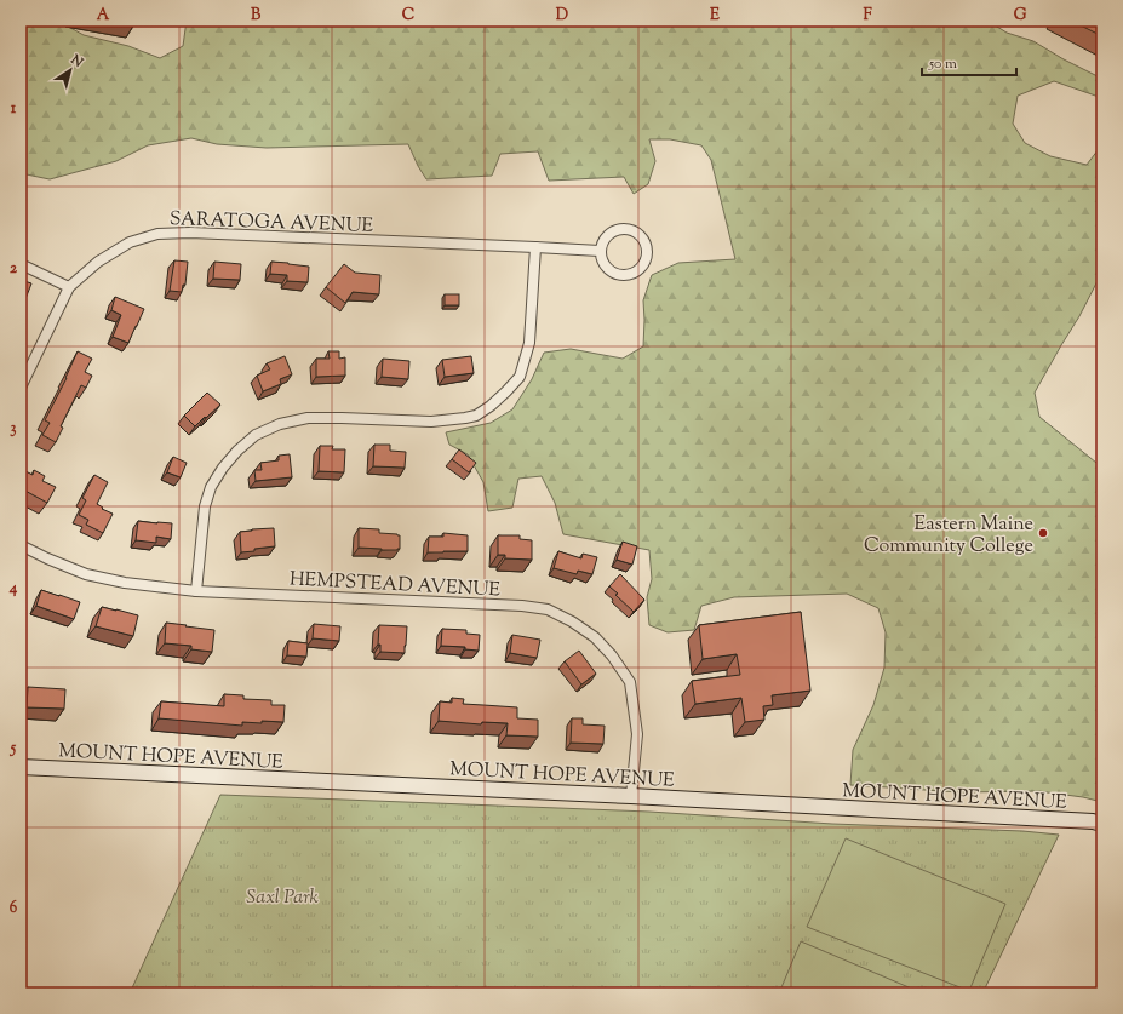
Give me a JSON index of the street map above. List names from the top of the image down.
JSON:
{
  "streets": {
    "street": ["SARATOGA AVENUE", "HEMPSTEAD AVENUE", "MOUNT HOPE AVENUE"]
  },
  "crossings": [
    ["HEMPSTEAD AVENUE", "MOUNT HOPE AVENUE"]
  ],
  "parks": ["Saxl Park"],
  "places": ["Eastern Maine Community College"],
  "scale_bar": "50 m",
  "north": "top right",
  "grid": {
    "columns": [
      "A",
      "B",
      "C",
      "D",
      "E",
      "F",
      "G"
    ],
    "rows": [
      "1",
      "2",
      "3",
      "4",
      "5",
      "6"
    ]
  }
}
